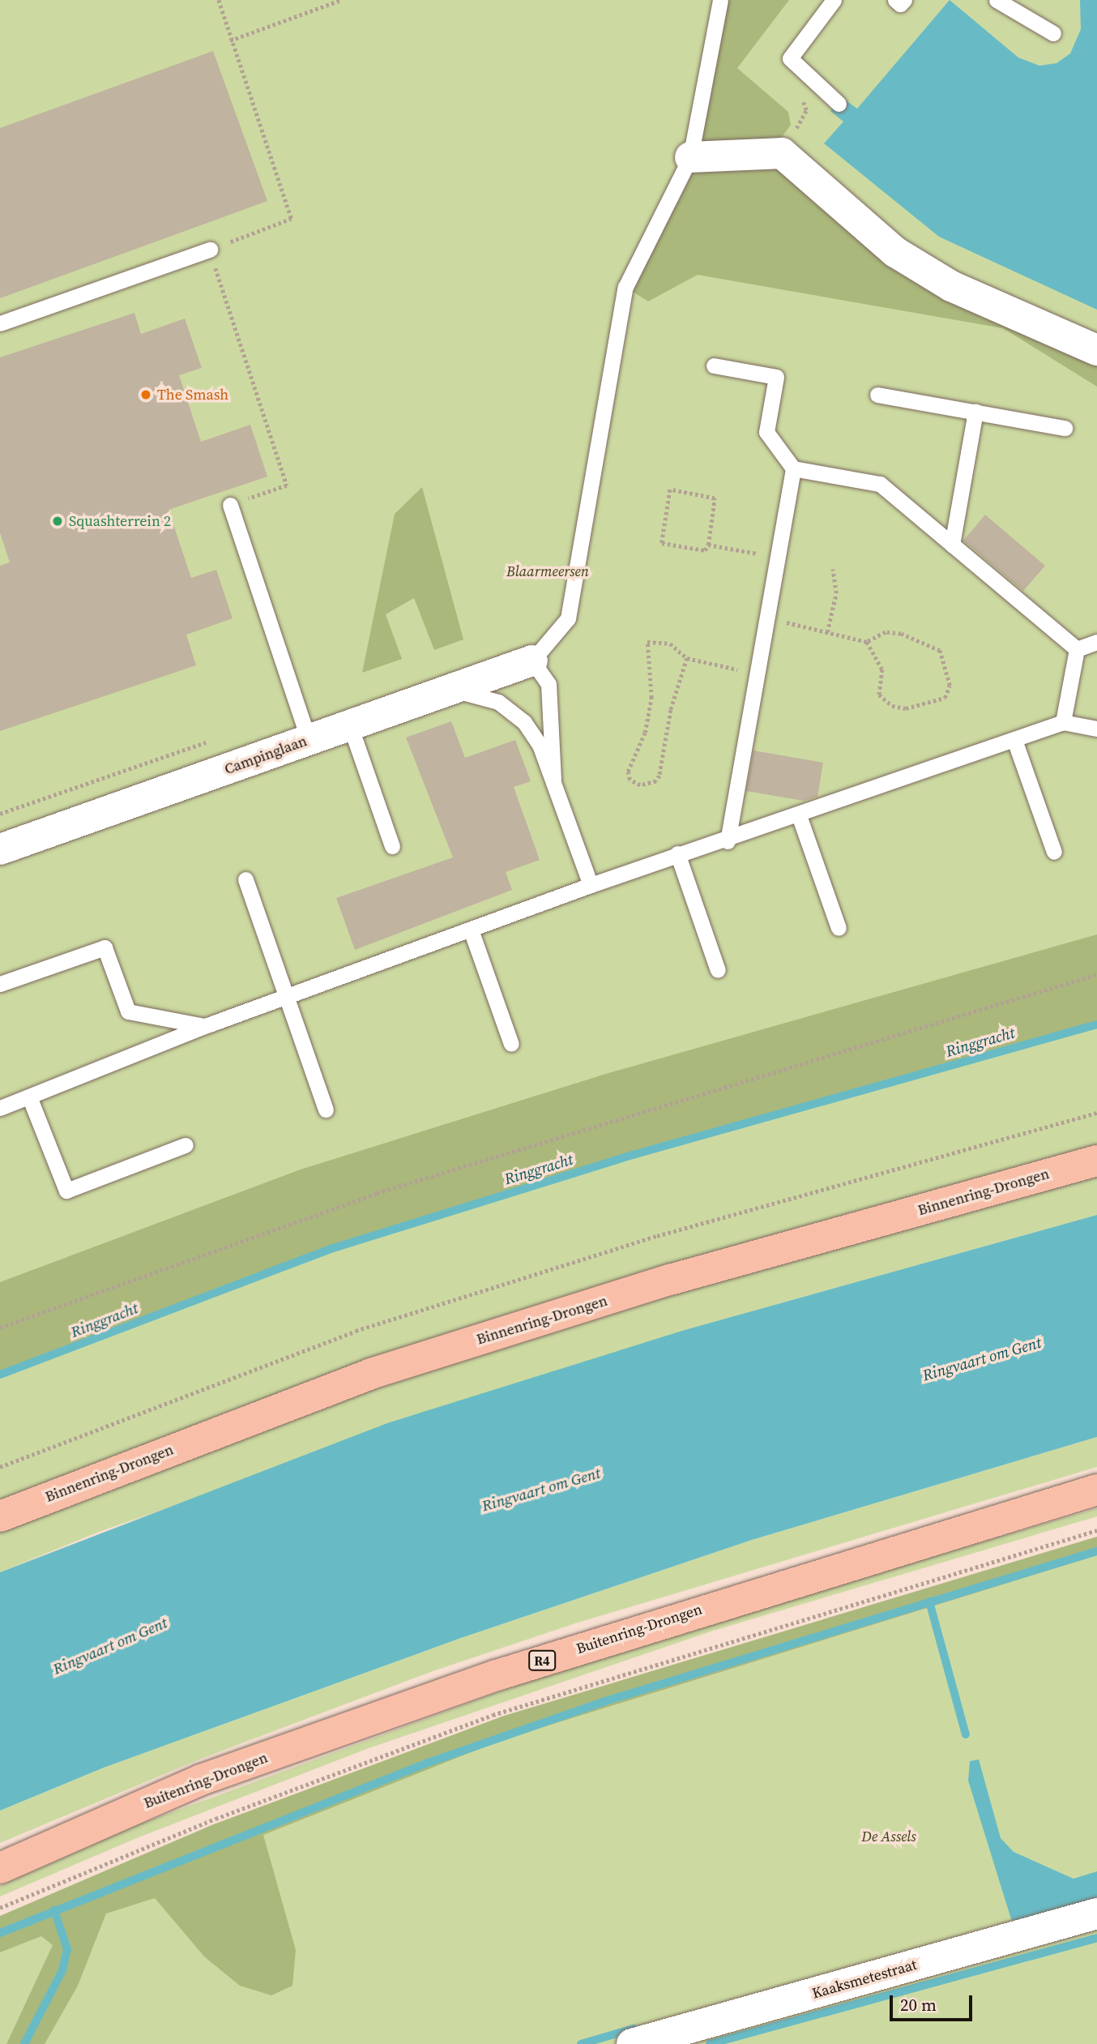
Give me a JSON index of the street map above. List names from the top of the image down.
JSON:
{
  "streets": {
    "highway": ["Binnenring-Drongen", "Buitenring-Drongen", "R4"],
    "street": ["Campinglaan", "Kaaksmetestraat"]
  },
  "water": ["Ringgracht", "Ringvaart om Gent"],
  "parks": ["Blaarmeersen", "De Assels"],
  "places": ["The Smash", "Squashterrein 2"],
  "scale_bar": "20 m"
}
